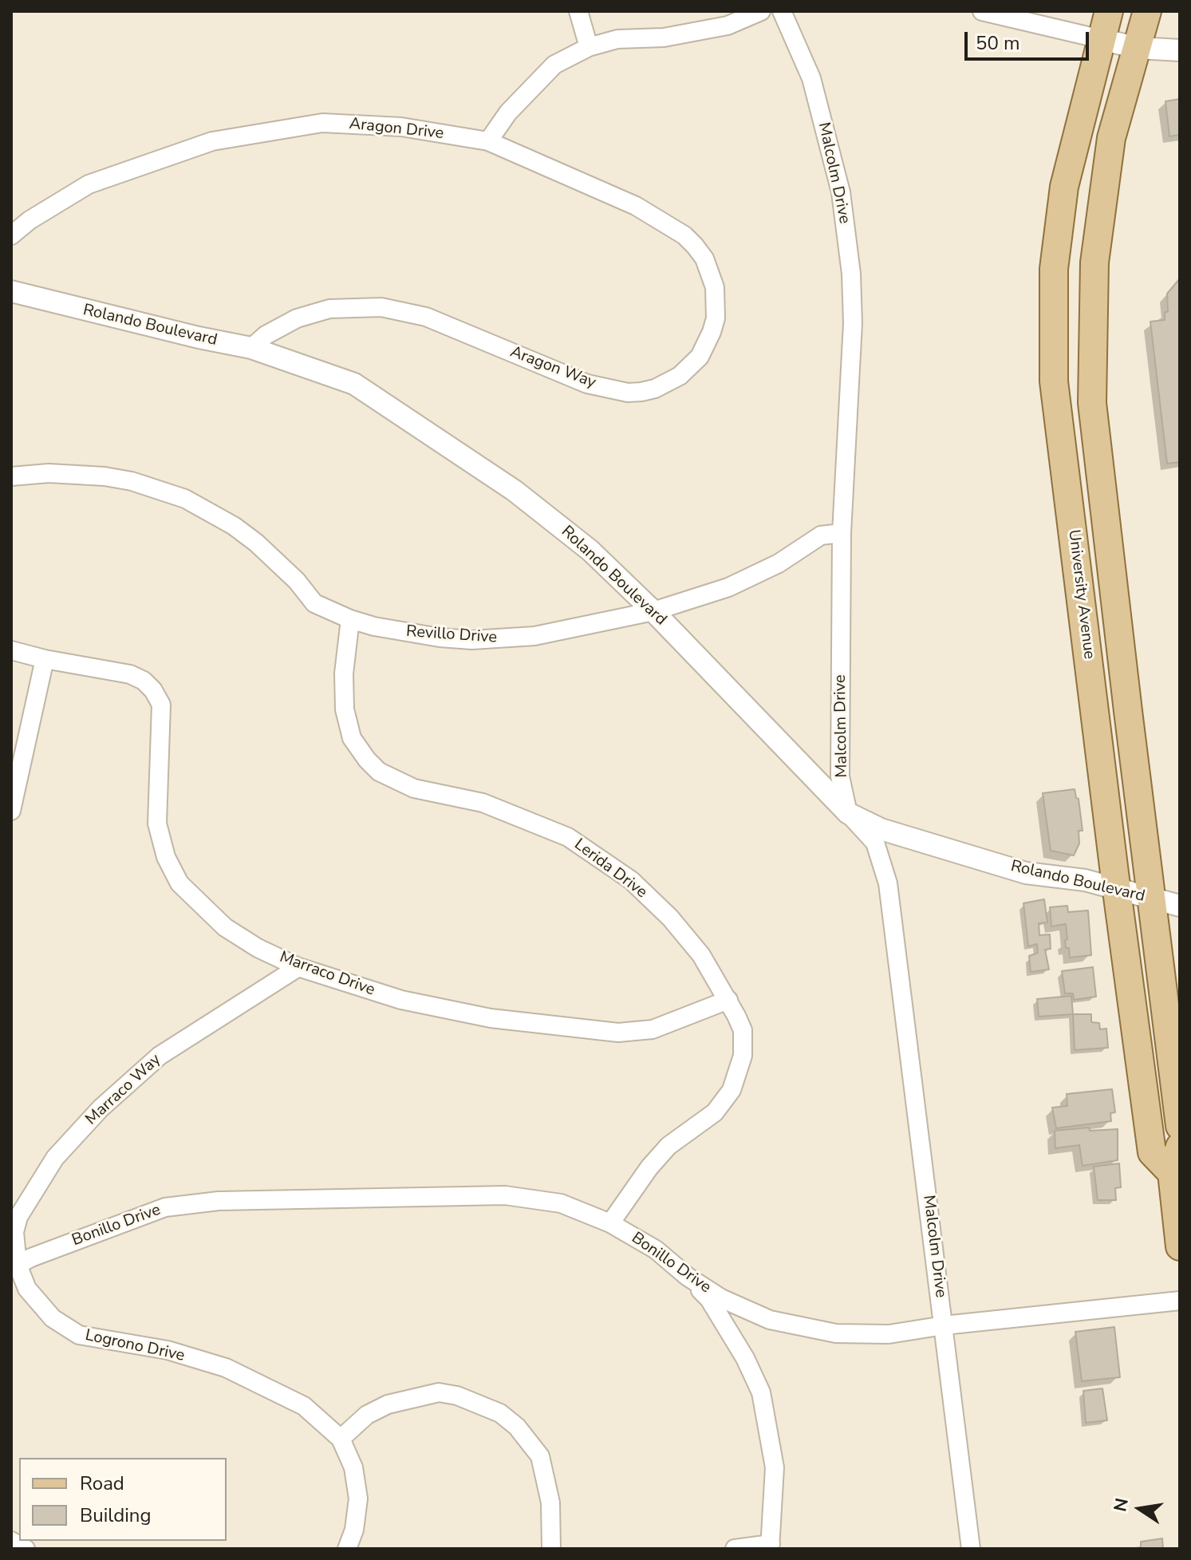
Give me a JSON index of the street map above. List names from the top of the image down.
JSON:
{
  "streets": {
    "main road": ["University Avenue"],
    "street": [
      "Aragon Drive",
      "Malcolm Drive",
      "Rolando Boulevard",
      "Aragon Way",
      "Revillo Drive",
      "Lerida Drive",
      "Marraco Drive",
      "Marraco Way",
      "Bonillo Drive",
      "Logrono Drive"
    ]
  },
  "crossings": [
    ["Aragon Drive", "Aragon Way"],
    ["Malcolm Drive", "Rolando Boulevard"],
    ["Malcolm Drive", "Revillo Drive"],
    ["Malcolm Drive", "Bonillo Drive"],
    ["Rolando Boulevard", "Aragon Way"],
    ["Rolando Boulevard", "University Avenue"],
    ["Rolando Boulevard", "Revillo Drive"],
    ["Revillo Drive", "Lerida Drive"],
    ["Lerida Drive", "Marraco Drive"],
    ["Lerida Drive", "Bonillo Drive"],
    ["Marraco Drive", "Marraco Way"],
    ["Marraco Way", "Bonillo Drive"],
    ["Marraco Way", "Logrono Drive"],
    ["Bonillo Drive", "Logrono Drive"]
  ],
  "legend": ["Road", "Building"],
  "scale_bar": "50 m",
  "north": "left"
}
